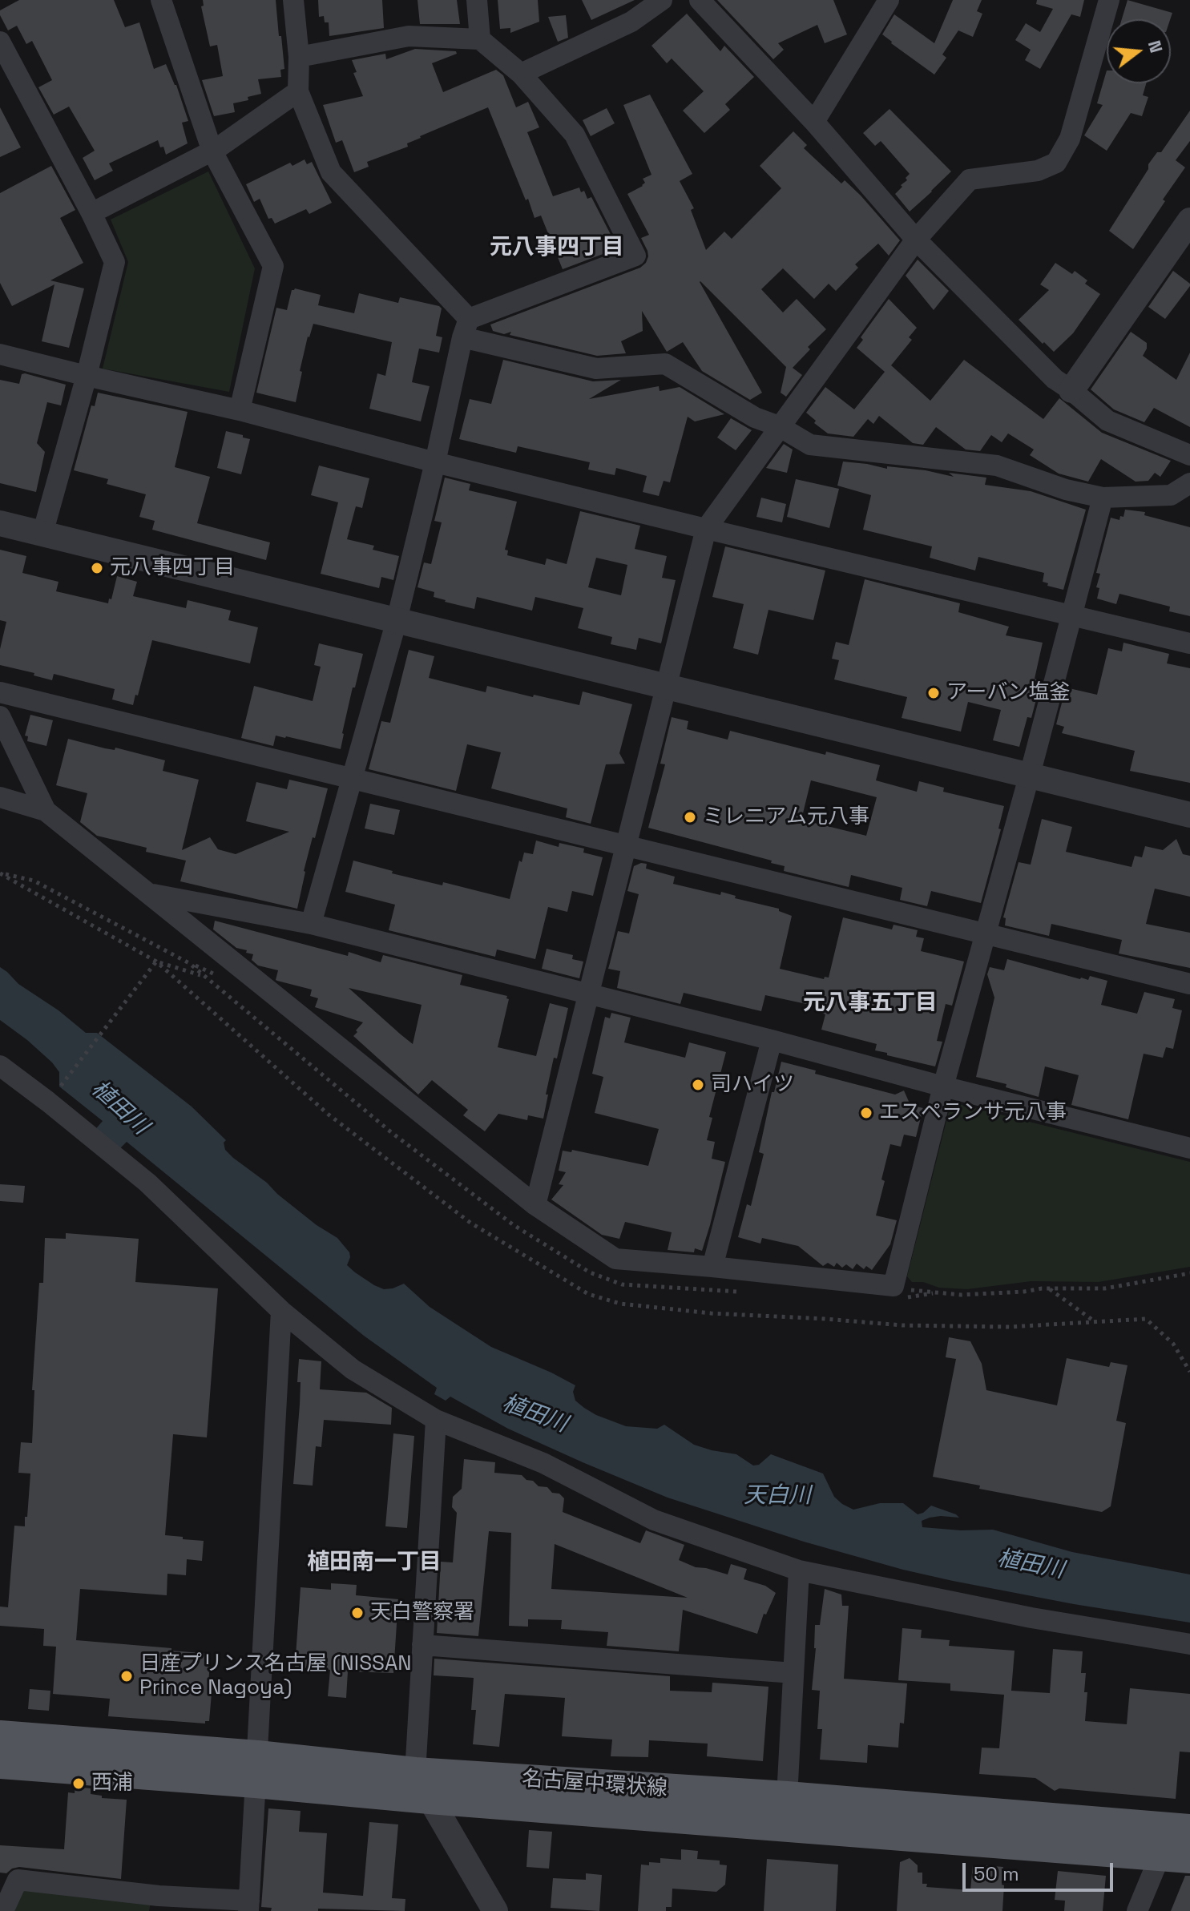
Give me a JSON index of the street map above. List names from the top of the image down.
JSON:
{
  "streets": {
    "main road": ["名古屋中環状線"]
  },
  "districts": ["元八事四丁目", "元八事五丁目", "植田南一丁目"],
  "water": ["植田川", "天白川"],
  "places": [
    "元八事四丁目",
    "アーバン塩釜",
    "ミレニアム元八事",
    "司ハイツ",
    "エスペランサ元八事",
    "天白警察署",
    "日産プリンス名古屋 (NISSAN Prince Nagoya)",
    "西浦"
  ],
  "scale_bar": "50 m",
  "north": "right"
}
